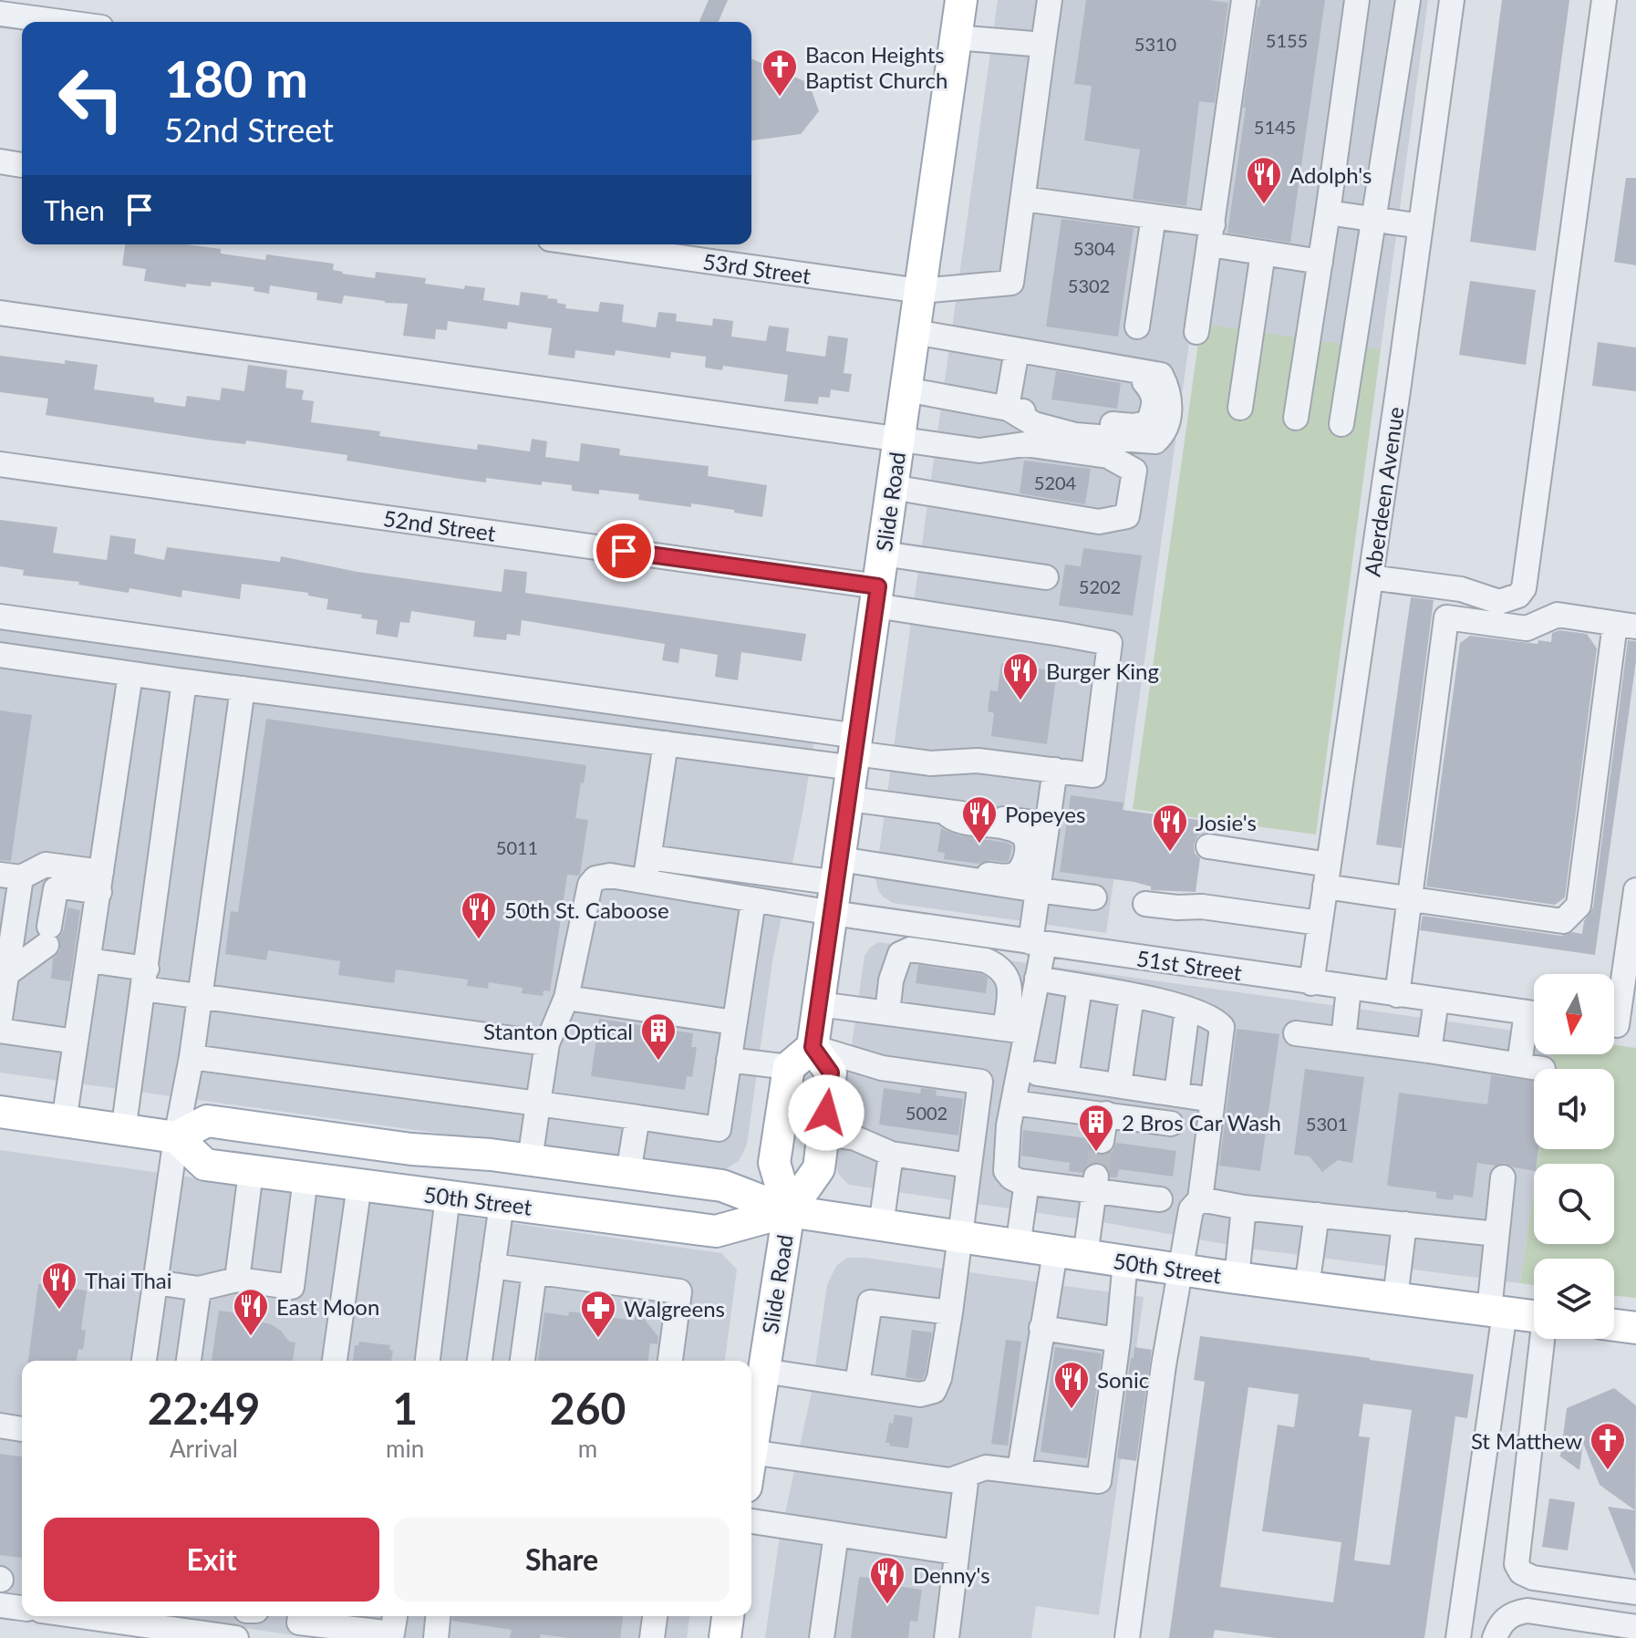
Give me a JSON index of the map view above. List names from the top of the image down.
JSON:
{
  "streets": {
    "main road": ["Slide Road", "50th Street"],
    "street": [
      "53rd Street",
      "Aberdeen Avenue",
      "52nd Street",
      "51st Street"
    ]
  },
  "crossings": [
    ["53rd Street", "Slide Road"],
    ["Aberdeen Avenue", "51st Street"],
    ["Slide Road", "52nd Street"],
    ["Slide Road", "51st Street"],
    ["Slide Road", "50th Street"]
  ],
  "places": {
    "church": ["Bacon Heights Baptist Church", "St Matthew"],
    "restaurant": [
      "Adolph's",
      "Burger King",
      "Popeyes",
      "Josie's",
      "50th St. Caboose",
      "Thai Thai",
      "East Moon",
      "Sonic",
      "Denny's"
    ],
    "building": ["Stanton Optical", "2 Bros Car Wash"],
    "pharmacy": ["Walgreens"]
  },
  "house_numbers": [
    "5155",
    "5310",
    "5145",
    "5304",
    "5302",
    "5204",
    "5202",
    "5011",
    "5002",
    "5301"
  ],
  "north": "bottom",
  "page": {
    "turn": ["180 m", "52nd Street"],
    "then": "Then",
    "eta": [
      "22:49",
      "Arrival",
      "1",
      "min",
      "260",
      "m"
    ],
    "buttons": ["Exit", "Share"]
  }
}
